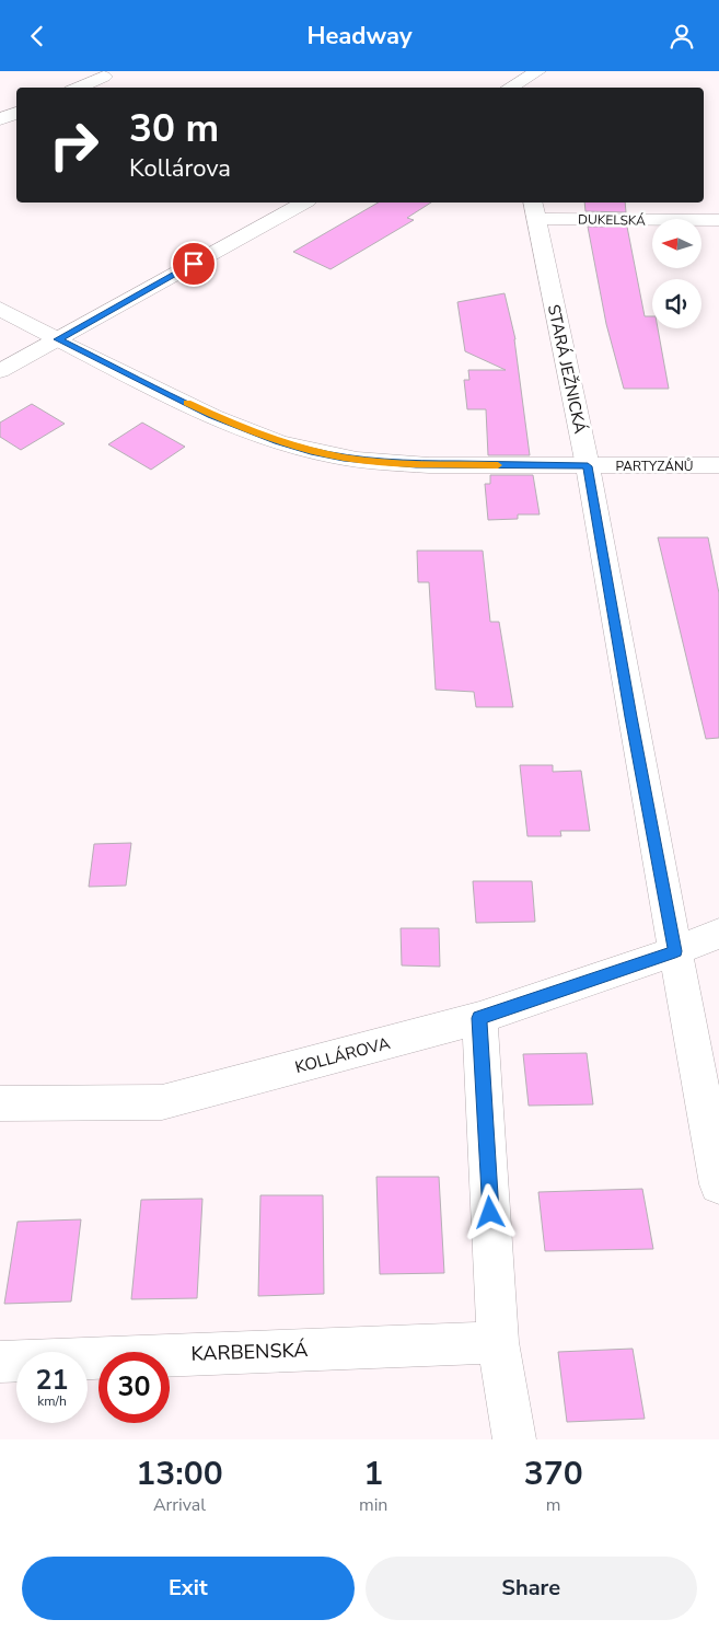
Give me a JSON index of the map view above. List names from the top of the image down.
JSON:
{
  "streets": {
    "street": [
      "DUKELSKÁ",
      "STARÁ JEŽNICKÁ",
      "PARTYZÁNŮ",
      "KOLLÁROVA",
      "KARBENSKÁ"
    ]
  },
  "crossings": [
    ["DUKELSKÁ", "STARÁ JEŽNICKÁ"],
    ["STARÁ JEŽNICKÁ", "PARTYZÁNŮ"],
    ["STARÁ JEŽNICKÁ", "KOLLÁROVA"]
  ],
  "north": "left",
  "page": {
    "header": "Headway",
    "turn": ["30 m", "Kollárova"],
    "speed": "21 km/h",
    "limit": "30",
    "eta": [
      "13:00",
      "Arrival",
      "1",
      "min",
      "370",
      "m"
    ],
    "buttons": ["Exit", "Share"]
  }
}
